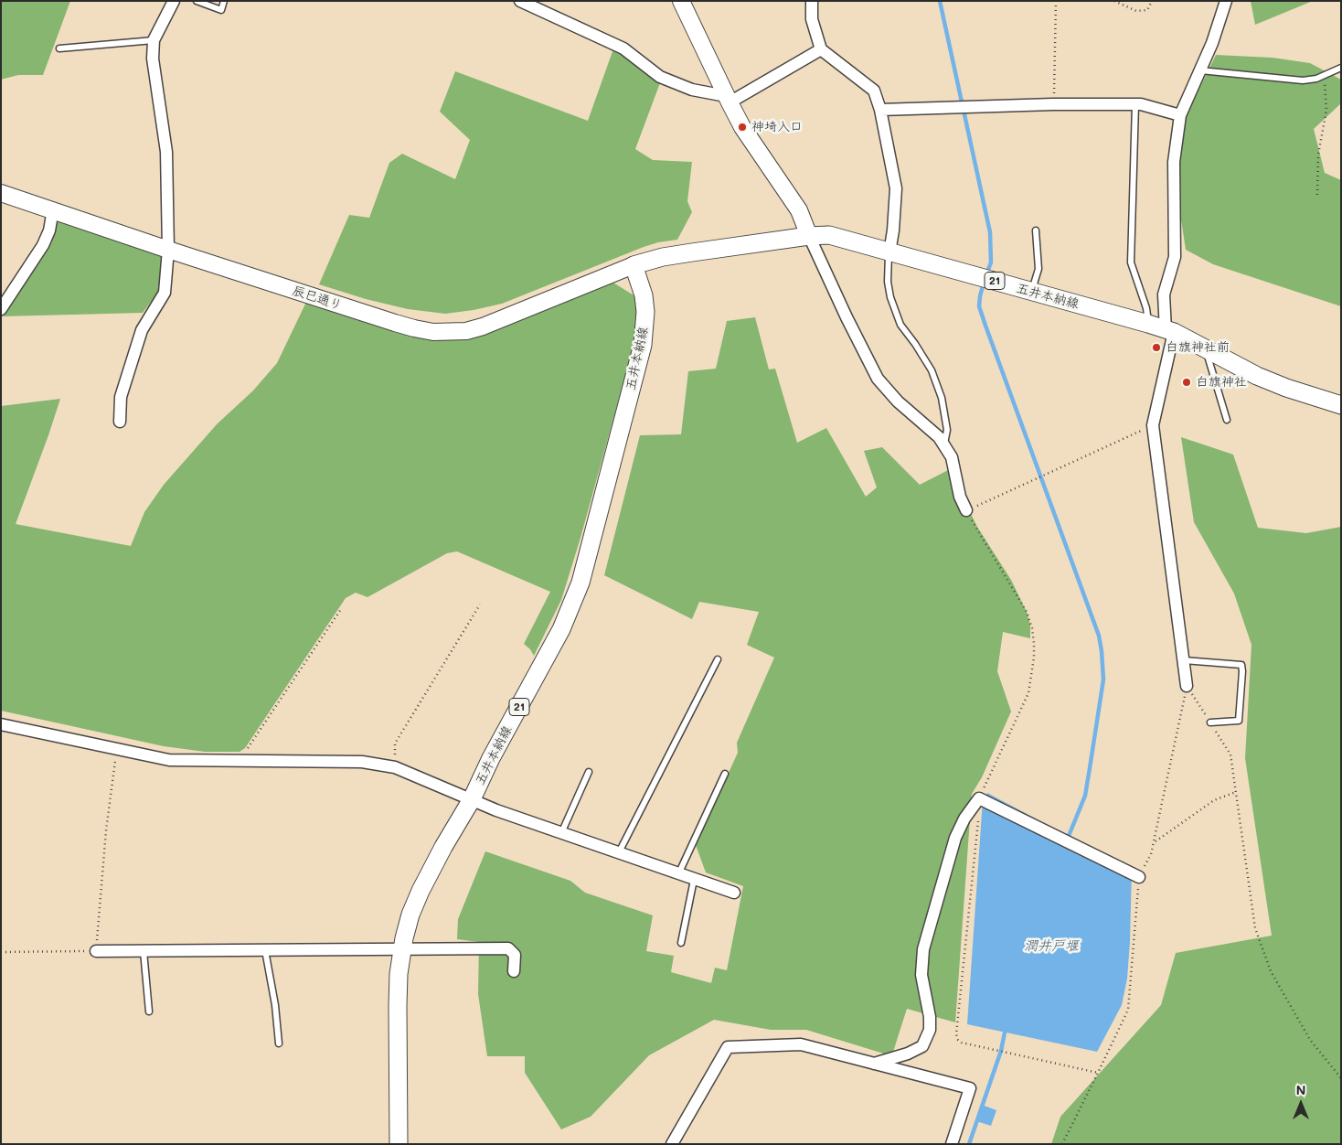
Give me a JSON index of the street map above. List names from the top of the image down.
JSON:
{
  "streets": {
    "main road": ["21", "五井本納線"],
    "street": ["辰巳通り"]
  },
  "crossings": [
    ["五井本納線", "辰巳通り"]
  ],
  "water": ["潤井戸堰"],
  "places": ["神埼入口", "白旗神社前", "白旗神社"],
  "north": "top"
}
